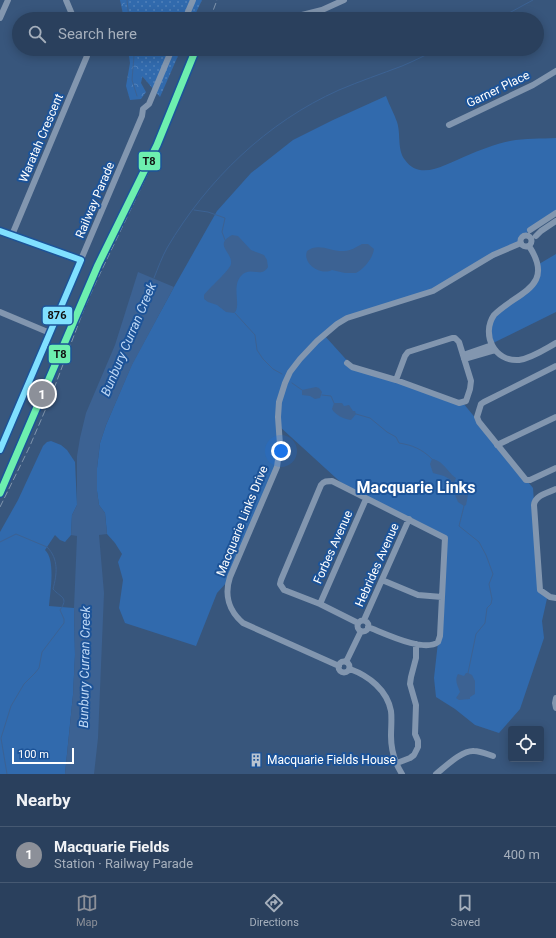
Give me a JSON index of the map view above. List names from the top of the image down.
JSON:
{
  "streets": {
    "street": [
      "Garner Place",
      "Waratah Crescent",
      "Railway Parade",
      "Macquarie Links Drive",
      "Forbes Avenue",
      "Hebrides Avenue"
    ]
  },
  "districts": ["Macquarie Links"],
  "water": ["Bunbury Curran Creek"],
  "places": {
    "building": ["Macquarie Fields House"]
  },
  "lines": ["transit line T8", "transit line 876"],
  "scale_bar": "100 m",
  "page": {
    "search": "Search here",
    "pins": "1",
    "scale": "100 m",
    "heading": "Nearby",
    "list": [
      {
        "mark": "1",
        "name": "Macquarie Fields",
        "note": "Station · Railway Parade",
        "value": "400 m"
      }
    ],
    "nav": ["Map", "Directions", "Saved"]
  }
}
